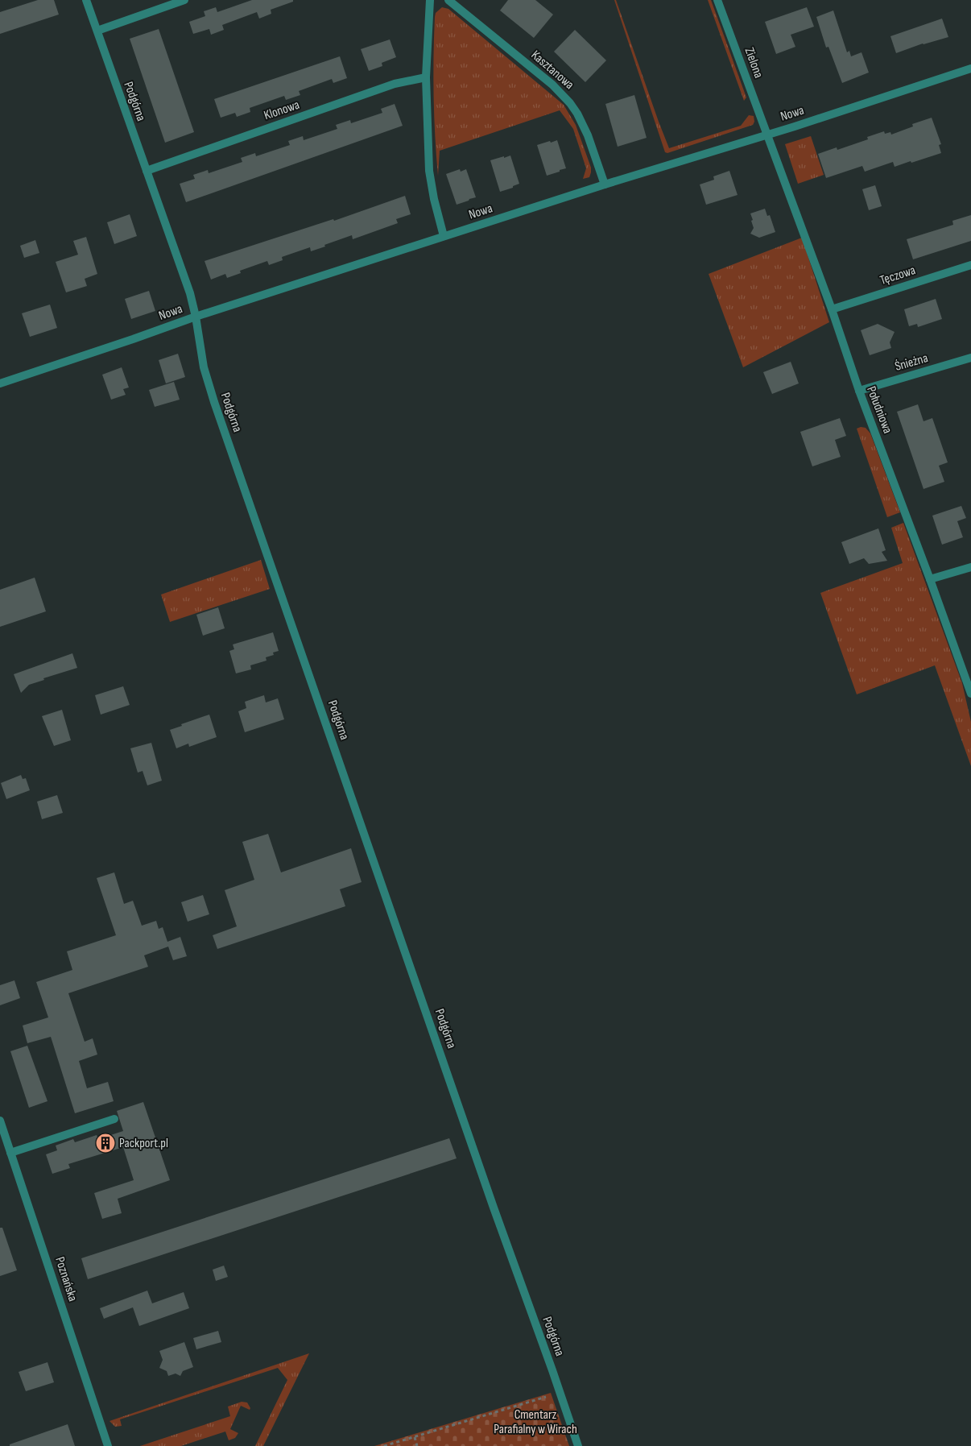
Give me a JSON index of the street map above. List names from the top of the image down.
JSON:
{
  "streets": {
    "street": [
      "Zielona",
      "Kasztanowa",
      "Podgórna",
      "Klonowa",
      "Nowa",
      "Tęczowa",
      "Śnieżna",
      "Południowa",
      "Poznańska"
    ]
  },
  "crossings": [
    ["Zielona", "Nowa"],
    ["Zielona", "Południowa"],
    ["Kasztanowa", "Nowa"],
    ["Podgórna", "Klonowa"],
    ["Podgórna", "Nowa"],
    ["Nowa", "Południowa"],
    ["Tęczowa", "Południowa"],
    ["Śnieżna", "Południowa"]
  ],
  "parks": ["Cmentarz Parafialny w Wirach"],
  "places": {
    "building": ["Packport.pl"]
  }
}
